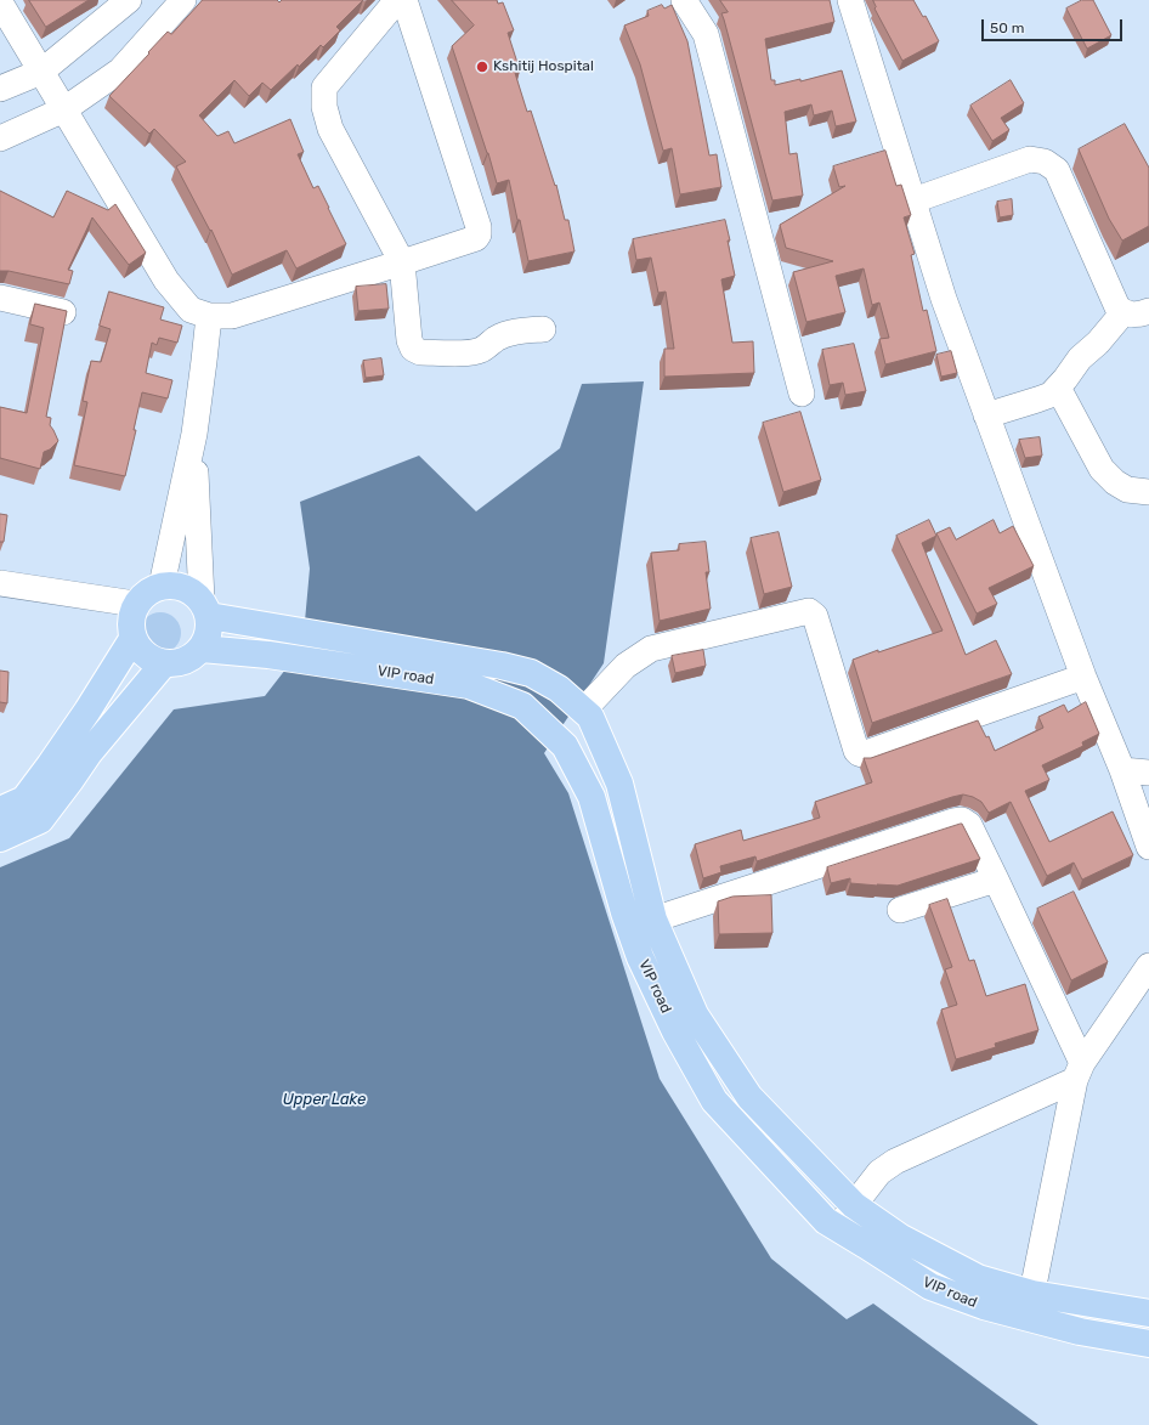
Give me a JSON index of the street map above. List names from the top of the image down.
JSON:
{
  "streets": {
    "main road": ["VIP road"]
  },
  "water": ["Upper Lake"],
  "places": ["Kshitij Hospital"],
  "scale_bar": "50 m"
}
